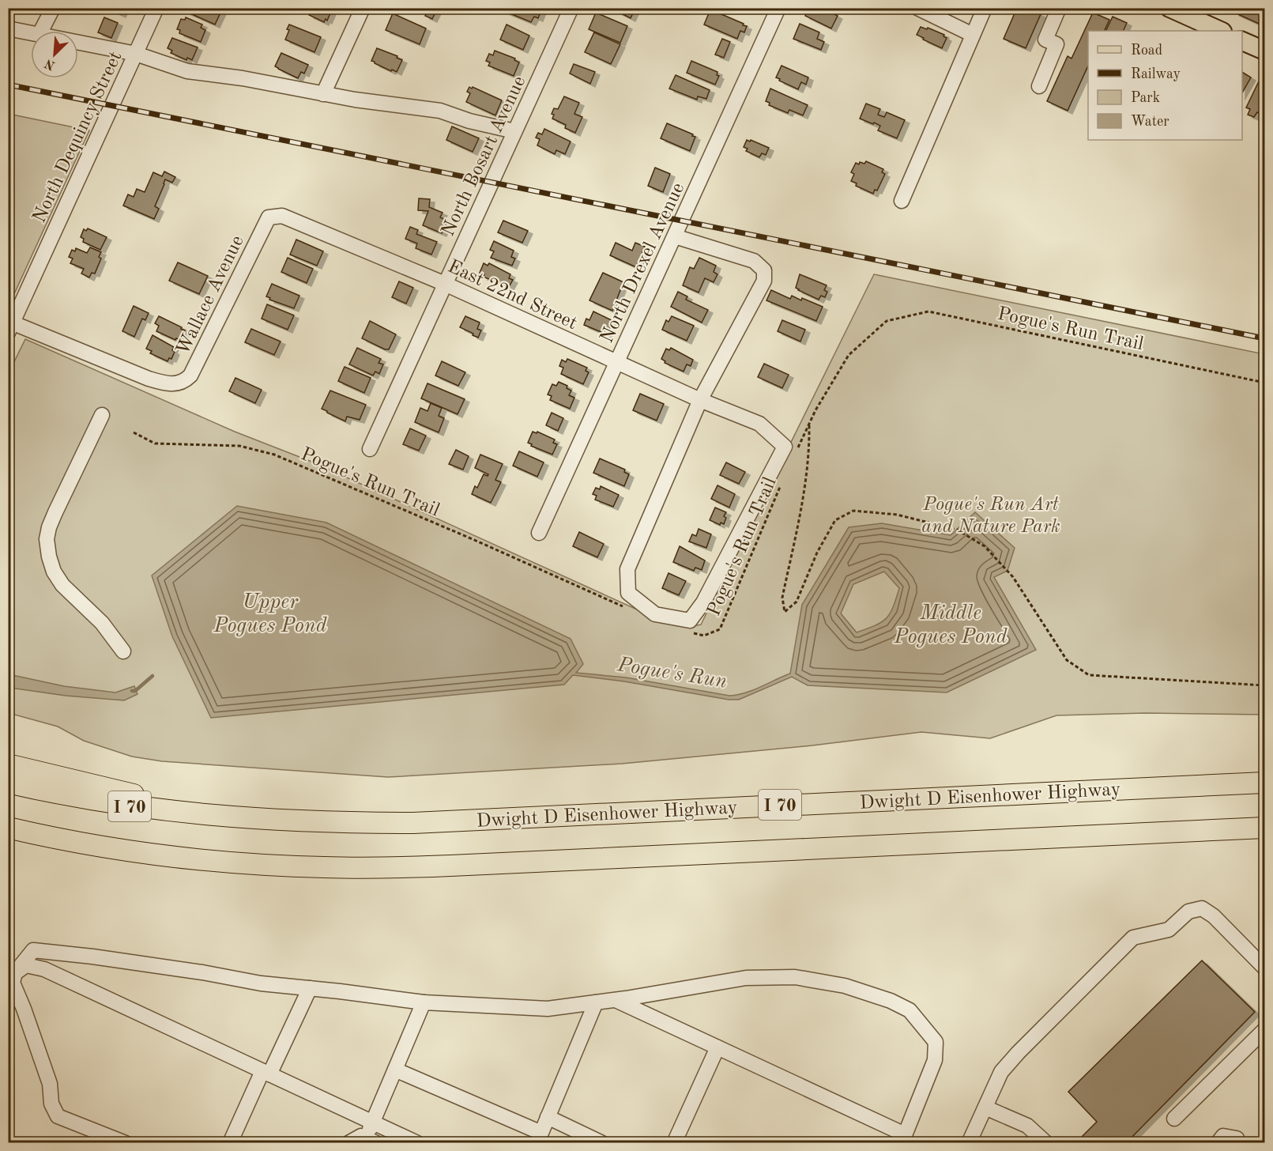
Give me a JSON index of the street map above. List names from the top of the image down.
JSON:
{
  "streets": {
    "highway": ["Dwight D Eisenhower Highway", "I 70"],
    "street": [
      "North Dequincy Street",
      "North Bosart Avenue",
      "North Drexel Avenue",
      "East 22nd Street",
      "Wallace Avenue"
    ],
    "path": ["Pogue's Run Trail"]
  },
  "crossings": [
    ["North Dequincy Street", "Wallace Avenue"],
    ["North Bosart Avenue", "East 22nd Street"],
    ["North Drexel Avenue", "East 22nd Street"],
    ["East 22nd Street", "Wallace Avenue"],
    ["East 22nd Street", "Pogue's Run Trail"]
  ],
  "water": ["Upper Pogues Pond", "Middle Pogues Pond", "Pogue's Run"],
  "parks": ["Pogue's Run Art and Nature Park"],
  "legend": [
    "Road",
    "Railway",
    "Park",
    "Water"
  ],
  "north": "bottom left"
}
